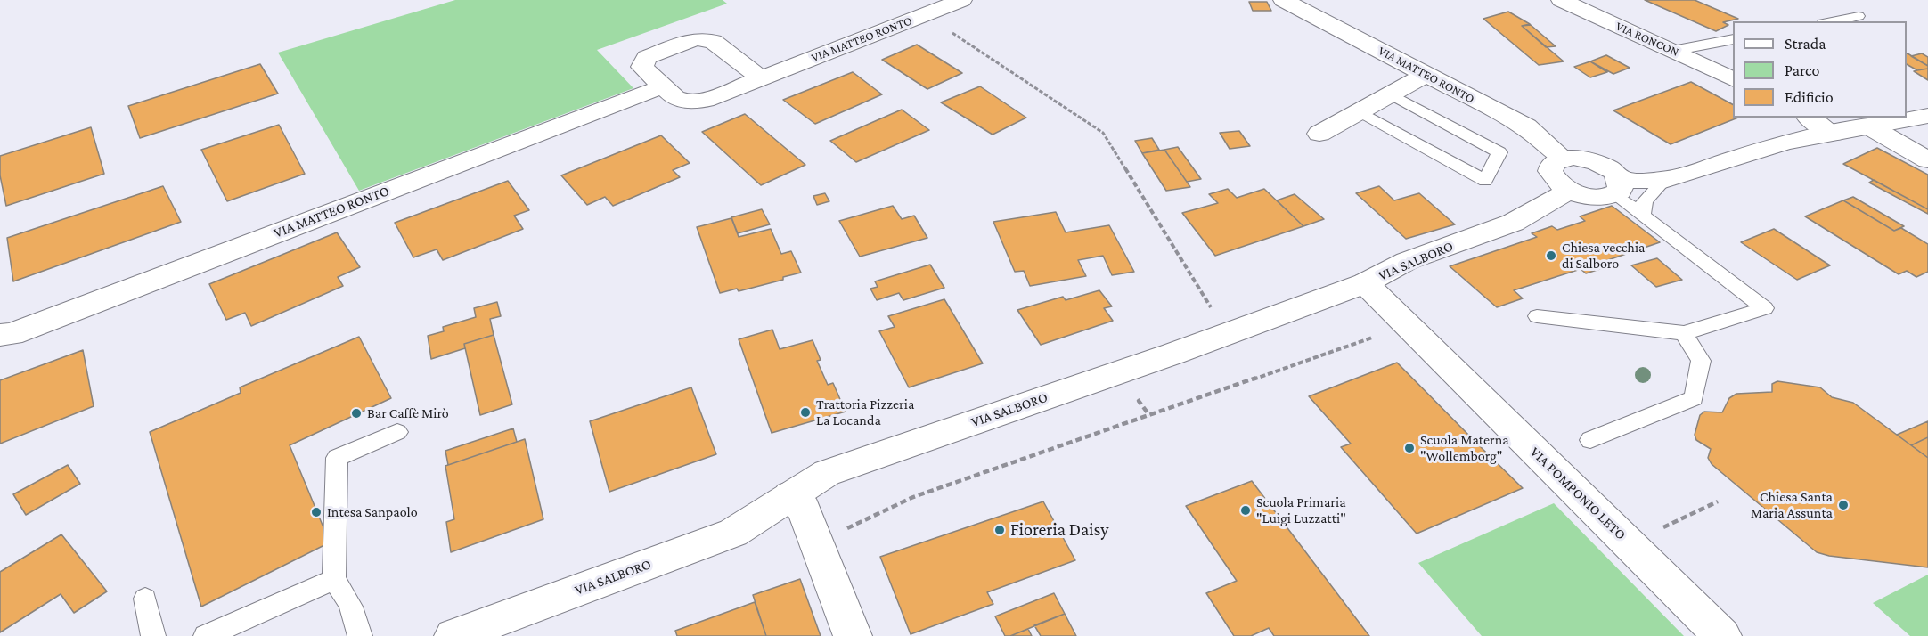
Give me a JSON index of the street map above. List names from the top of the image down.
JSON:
{
  "streets": {
    "street": [
      "VIA MATTEO RONTO",
      "VIA RONCON",
      "VIA SALBORO",
      "VIA POMPONIO LETO"
    ]
  },
  "crossings": [
    ["VIA SALBORO", "VIA POMPONIO LETO"]
  ],
  "places": [
    "Chiesa vecchia di Salboro",
    "Trattoria Pizzeria La Locanda",
    "Bar Caffè Mirò",
    "Scuola Materna \"Wollemborg\"",
    "Chiesa Santa Maria Assunta",
    "Scuola Primaria \"Luigi Luzzatti\"",
    "Intesa Sanpaolo",
    "Fioreria Daisy"
  ],
  "legend": ["Strada", "Parco", "Edificio"]
}
